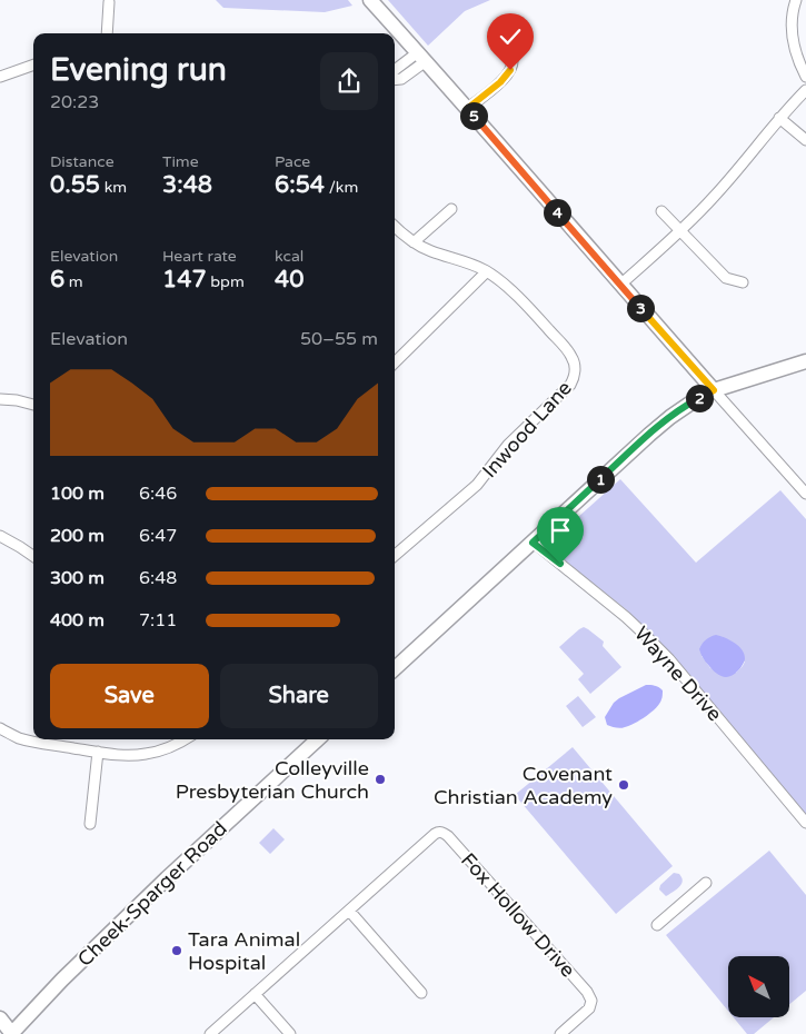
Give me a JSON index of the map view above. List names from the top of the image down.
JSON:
{
  "streets": {
    "main road": ["Cheek-Sparger Road"],
    "street": ["Inwood Lane", "Wayne Drive", "Fox Hollow Drive"]
  },
  "places": ["Colleyville Presbyterian Church", "Covenant Christian Academy", "Tara Animal Hospital"],
  "north": "top left",
  "page": {
    "heading": ["Evening run", "20:23"],
    "pins": [
      "5",
      "4",
      "3",
      "2",
      "1"
    ],
    "stats": [
      ["Distance", "0.55 km"],
      ["Time", "3:48"],
      ["Pace", "6:54 /km"],
      ["Elevation", "6 m"],
      ["Heart rate", "147 bpm"],
      ["kcal", "40"]
    ],
    "chart": ["Elevation", "50–55 m"],
    "list": [
      {
        "name": "100 m",
        "note": "6:46"
      },
      {
        "name": "200 m",
        "note": "6:47"
      },
      {
        "name": "300 m",
        "note": "6:48"
      },
      {
        "name": "400 m",
        "note": "7:11"
      }
    ],
    "buttons": ["Save", "Share"]
  }
}
